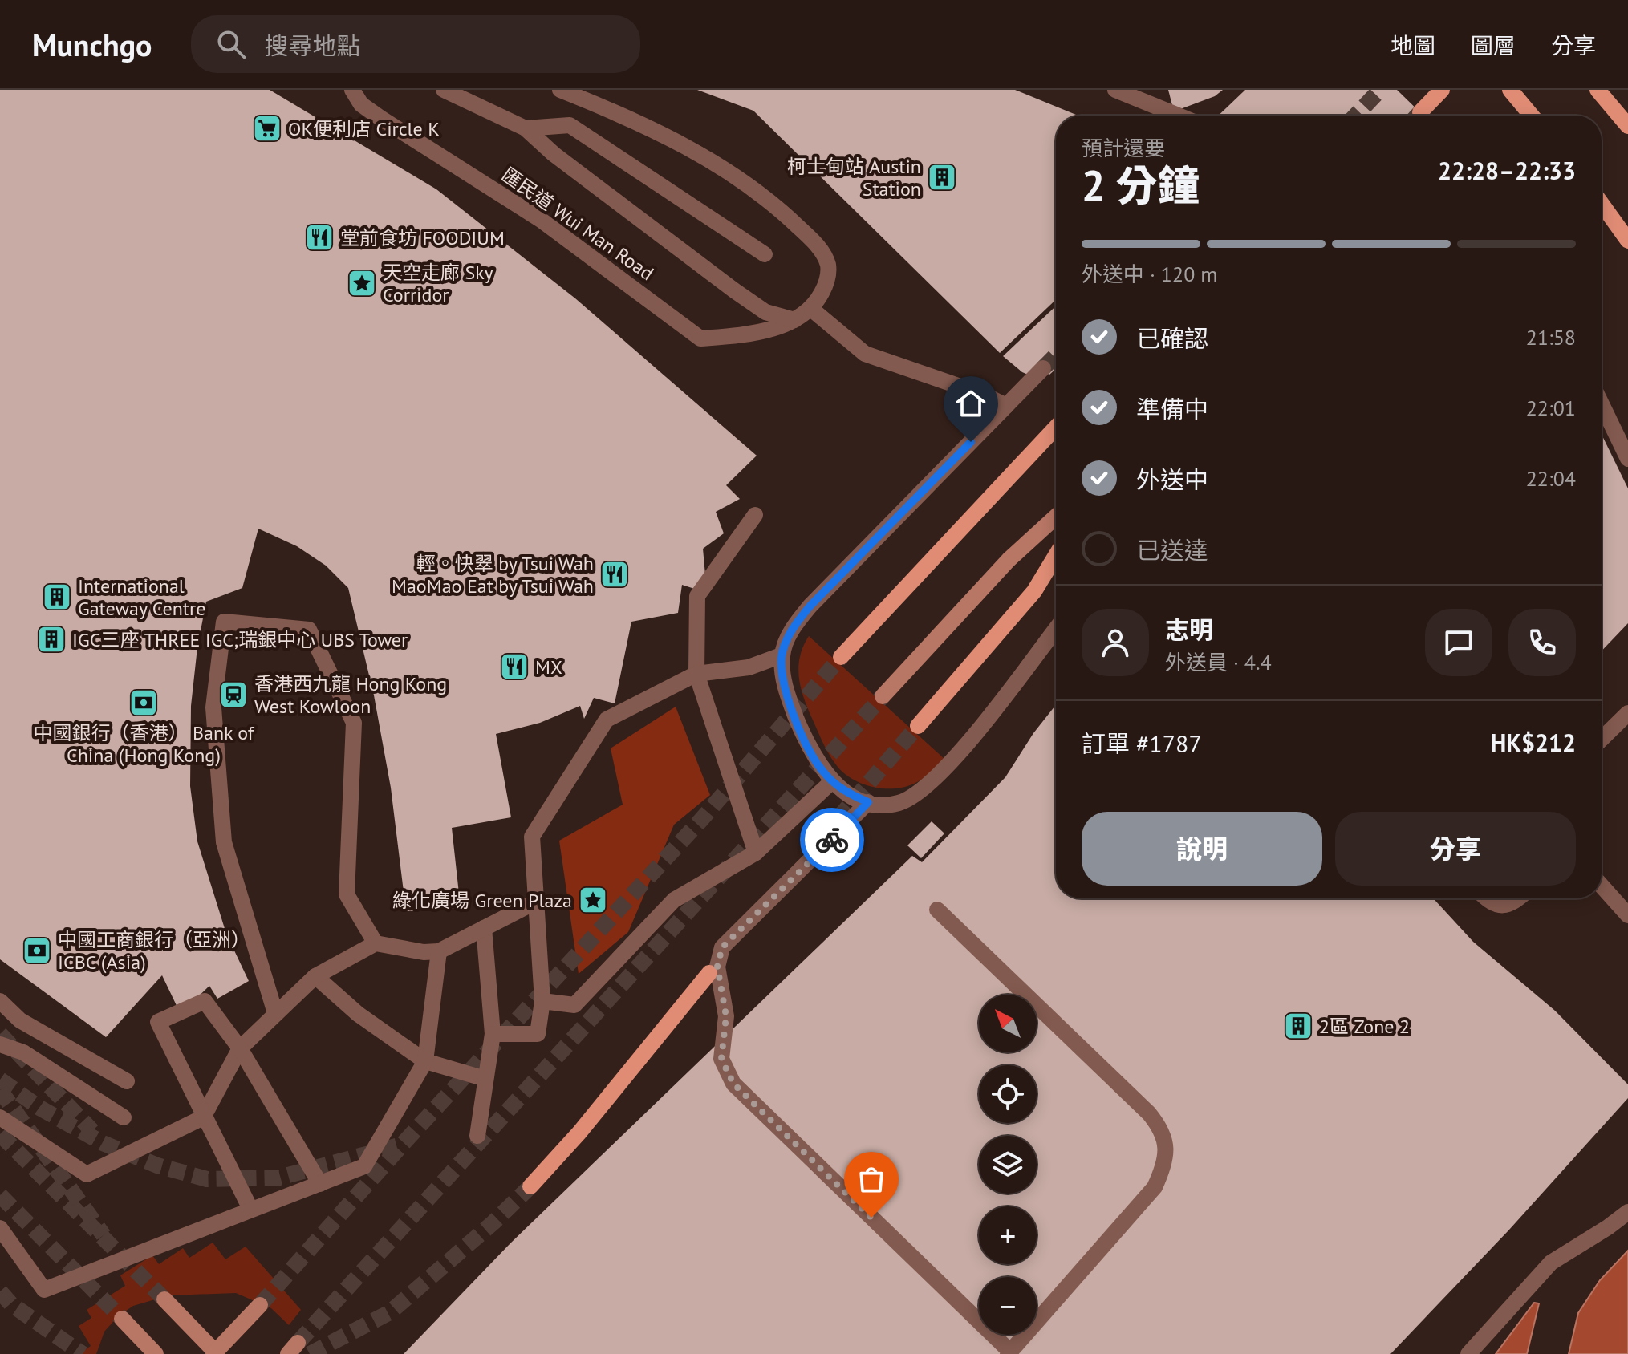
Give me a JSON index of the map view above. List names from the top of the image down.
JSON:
{
  "streets": {
    "street": ["匯民道 Wui Man Road"]
  },
  "places": {
    "supermarket": ["OK便利店 Circle K"],
    "building": [
      "柯士甸站 Austin Station",
      "International Gateway Centre",
      "IGC三座 THREE IGC;瑞銀中心 UBS Tower",
      "2區 Zone 2"
    ],
    "restaurant": ["堂前食坊 FOODIUM", "輕。快翠 by Tsui Wah MaoMao Eat by Tsui Wah", "MX"],
    "place": ["天空走廊 Sky Corridor", "綠化廣場 Green Plaza"],
    "station": ["香港西九龍 Hong Kong West Kowloon"],
    "bank": ["中國銀行（香港） Bank of China (Hong Kong)", "中國工商銀行（亞洲） ICBC (Asia)"]
  },
  "north": "top left",
  "page": {
    "header": "Munchgo",
    "search": "搜尋地點",
    "nav": ["地圖", "圖層", "分享"],
    "heading": ["2 分鐘", "預計還要", "22:28–22:33"],
    "panel": [
      "志明",
      "外送員 · 4.4",
      "訂單 #1787",
      "HK$212"
    ],
    "bar": "外送中 · 120 m",
    "list": [
      ["已確認", "21:58"],
      ["準備中", "22:01"],
      ["外送中", "22:04"],
      "已送達"
    ],
    "buttons": ["說明", "分享"],
    "map_buttons": ["+", "−"]
  }
}
